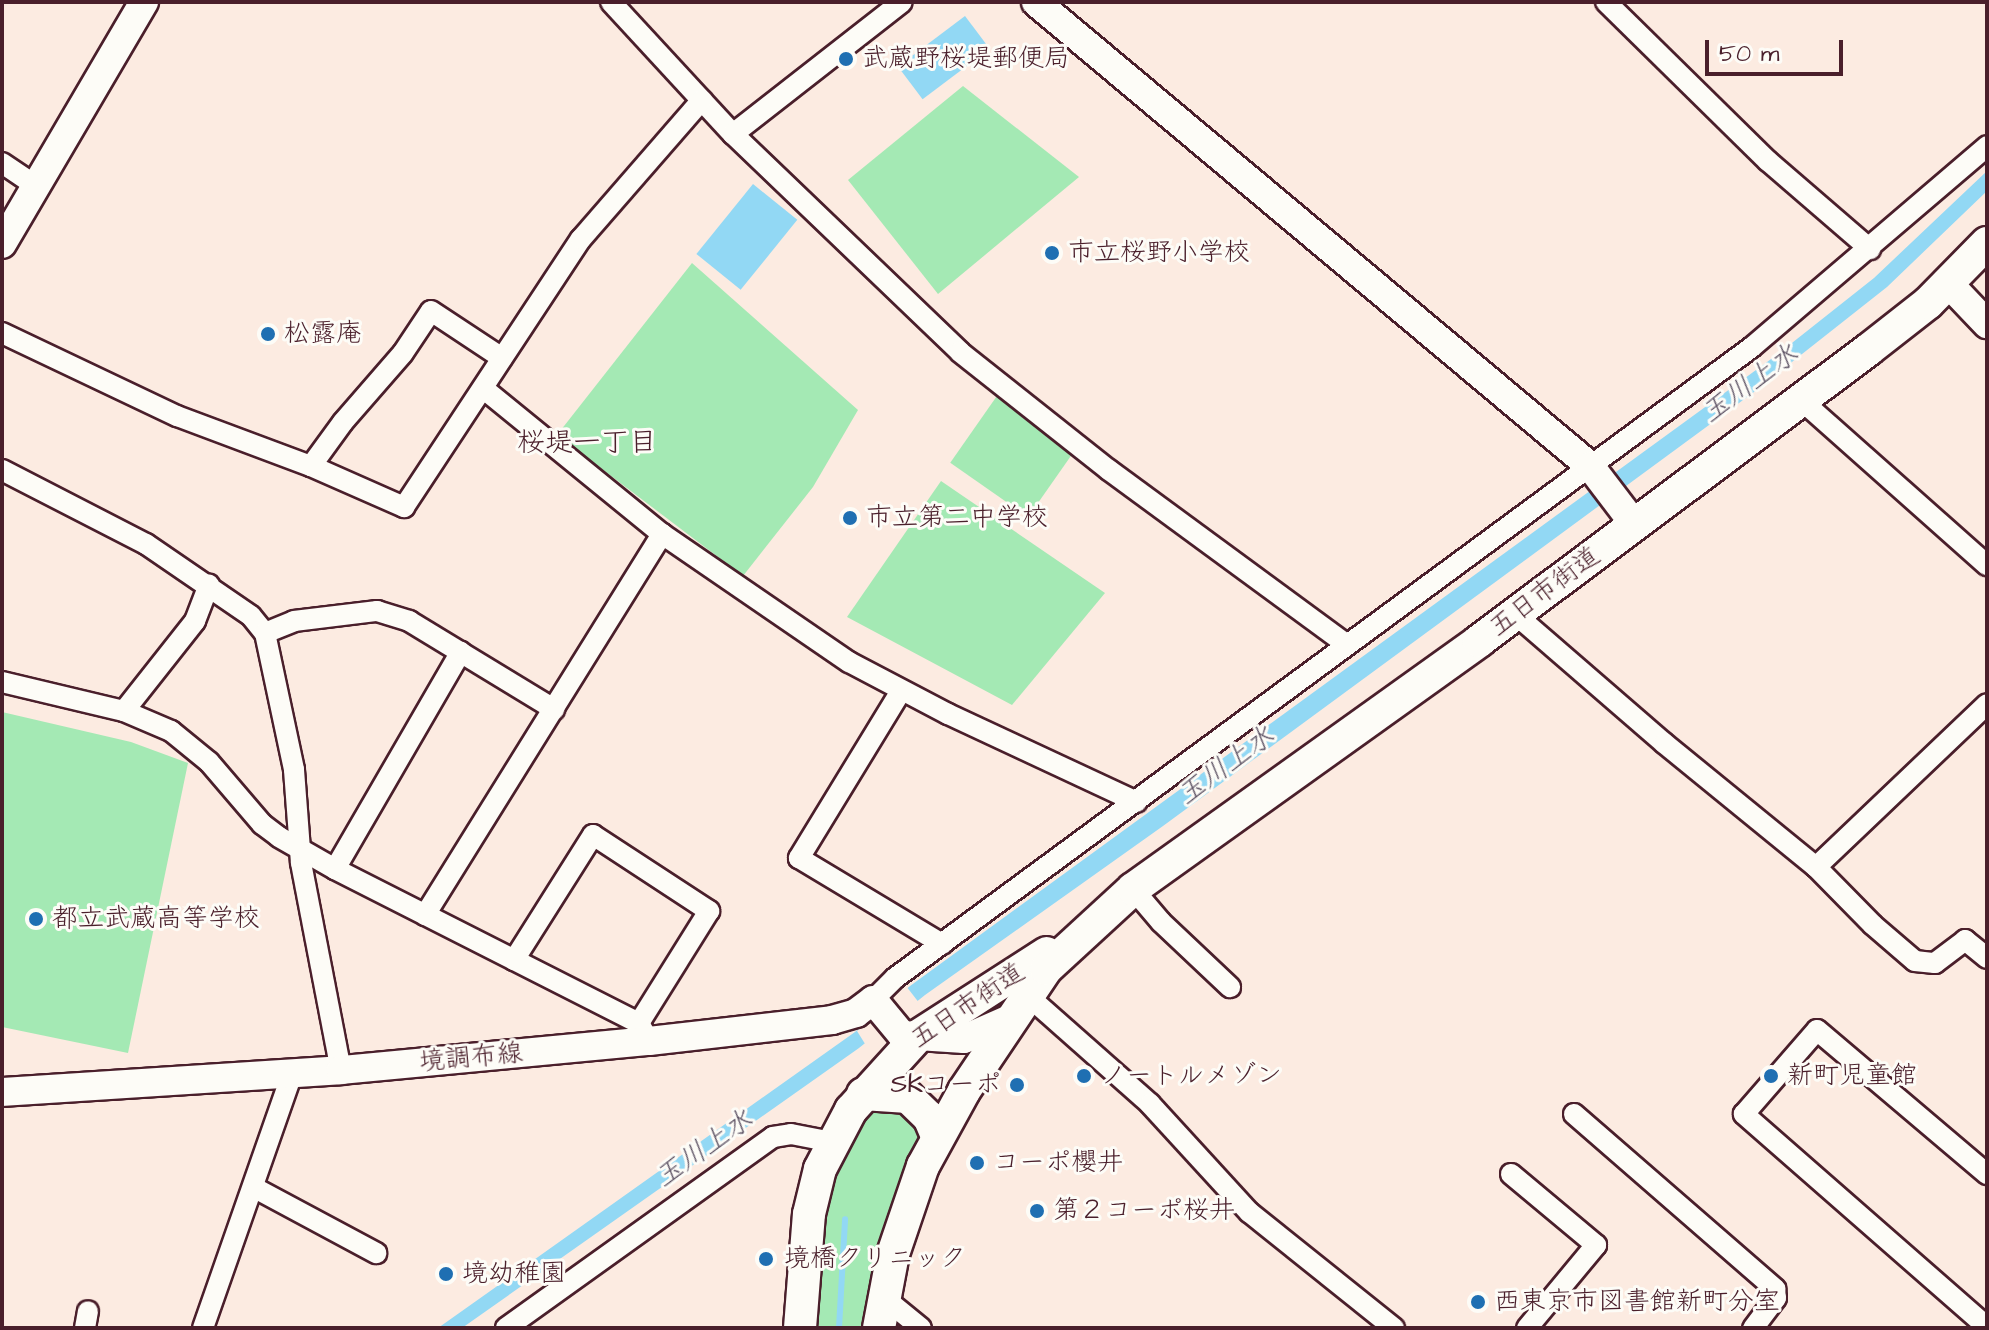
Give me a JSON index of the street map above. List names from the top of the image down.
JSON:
{
  "streets": {
    "main road": ["五日市街道"],
    "street": ["境調布線"]
  },
  "districts": ["桜堤一丁目"],
  "water": ["玉川上水"],
  "places": [
    "武蔵野桜堤郵便局",
    "市立桜野小学校",
    "松露庵",
    "市立第二中学校",
    "都立武蔵高等学校",
    "ノートルメゾン",
    "新町児童館",
    "SKコーポ",
    "コーポ櫻井",
    "第２コーポ桜井",
    "境橋クリニック",
    "境幼稚園",
    "西東京市図書館新町分室"
  ],
  "scale_bar": "50 m"
}
